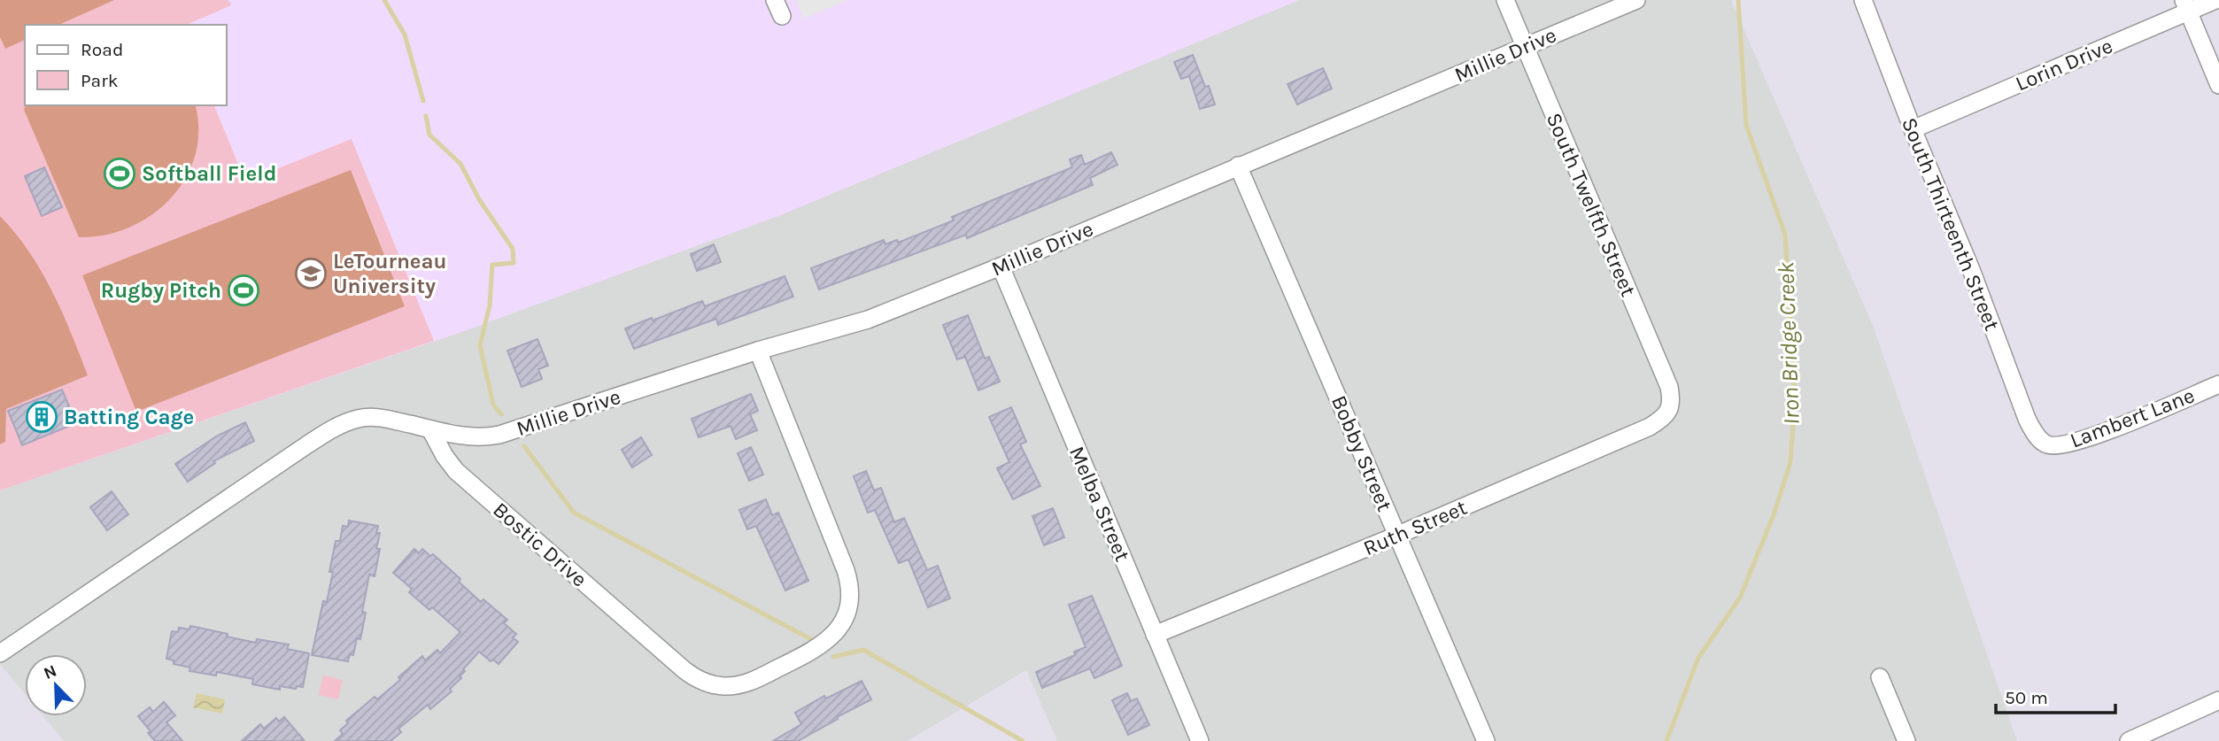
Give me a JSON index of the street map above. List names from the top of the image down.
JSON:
{
  "streets": {
    "street": [
      "Millie Drive",
      "Lorin Drive",
      "South Twelfth Street",
      "South Thirteenth Street",
      "Lambert Lane",
      "Bobby Street",
      "Melba Street",
      "Ruth Street",
      "Bostic Drive"
    ]
  },
  "crossings": [
    ["Millie Drive", "South Twelfth Street"],
    ["Millie Drive", "Bobby Street"],
    ["Millie Drive", "Melba Street"],
    ["Millie Drive", "Bostic Drive"],
    ["Lorin Drive", "South Thirteenth Street"],
    ["South Twelfth Street", "Ruth Street"],
    ["South Thirteenth Street", "Lambert Lane"],
    ["Bobby Street", "Ruth Street"],
    ["Melba Street", "Ruth Street"]
  ],
  "water": ["Iron Bridge Creek"],
  "places": {
    "sports": ["Softball Field", "Rugby Pitch"],
    "school or university": ["LeTourneau University"],
    "building": ["Batting Cage"]
  },
  "legend": ["Road", "Park"],
  "scale_bar": "50 m",
  "north": "top left"
}
